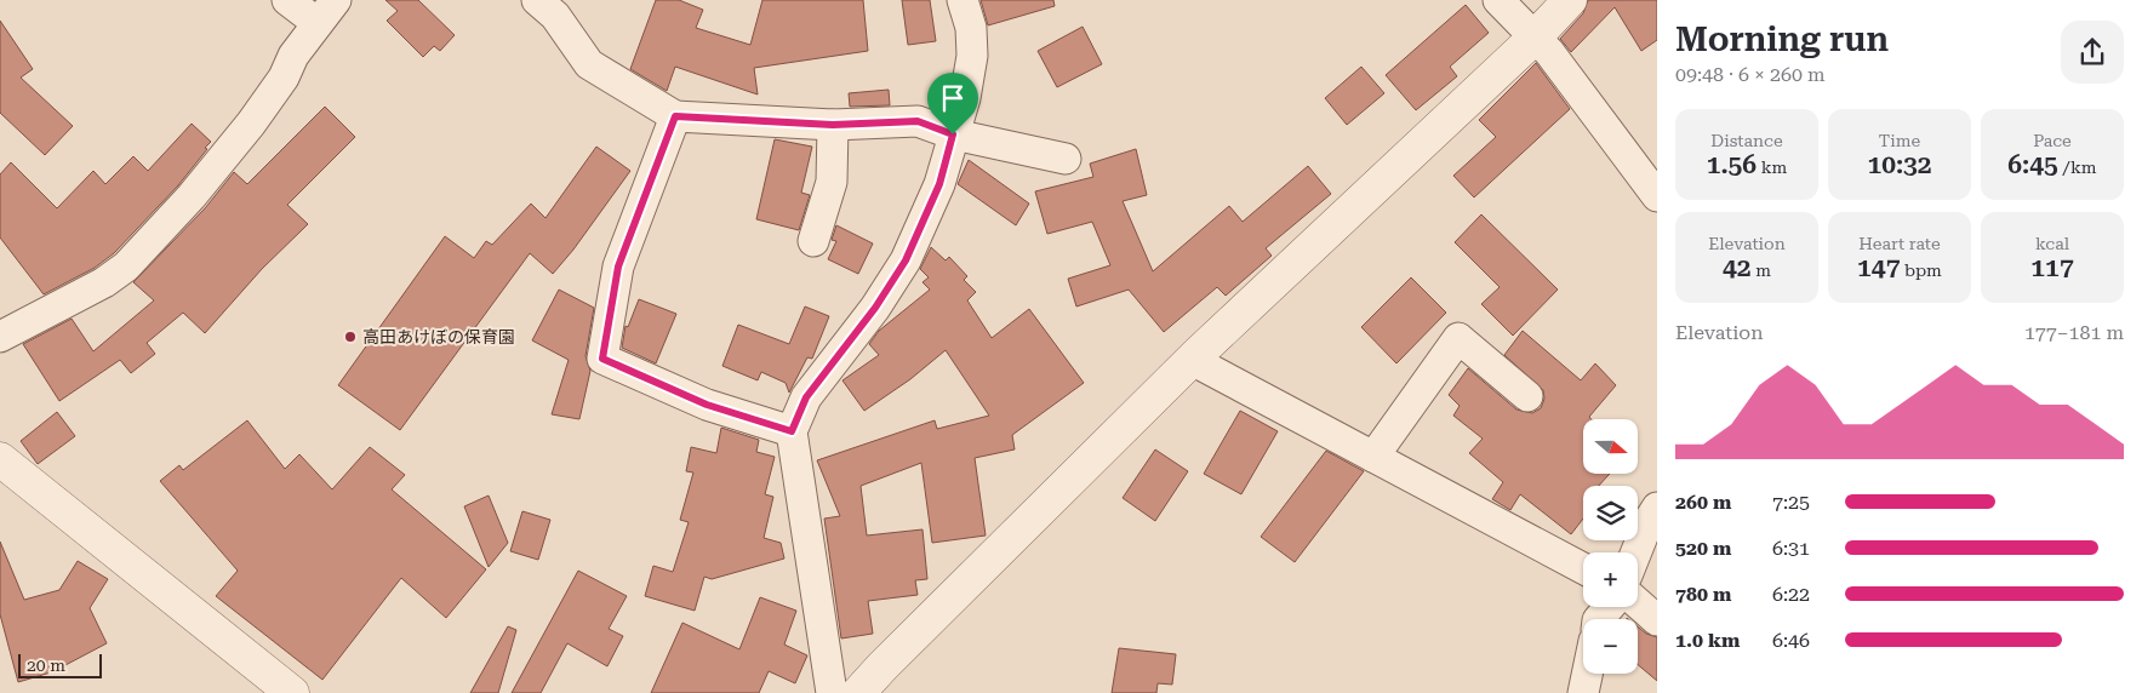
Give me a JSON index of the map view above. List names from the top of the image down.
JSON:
{
  "places": ["高田あけぼの保育園"],
  "scale_bar": "20 m",
  "north": "right",
  "page": {
    "heading": ["Morning run", "09:48 · 6 × 260 m"],
    "stats": [
      ["Distance", "1.56 km"],
      ["Time", "10:32"],
      ["Pace", "6:45 /km"],
      ["Elevation", "42 m"],
      ["Heart rate", "147 bpm"],
      ["kcal", "117"]
    ],
    "chart": ["Elevation", "177–181 m"],
    "map_buttons": ["+", "−"],
    "list": [
      {
        "name": "260 m",
        "note": "7:25"
      },
      {
        "name": "520 m",
        "note": "6:31"
      },
      {
        "name": "780 m",
        "note": "6:22"
      },
      {
        "name": "1.0 km",
        "note": "6:46"
      }
    ],
    "scale": "20 m"
  }
}
